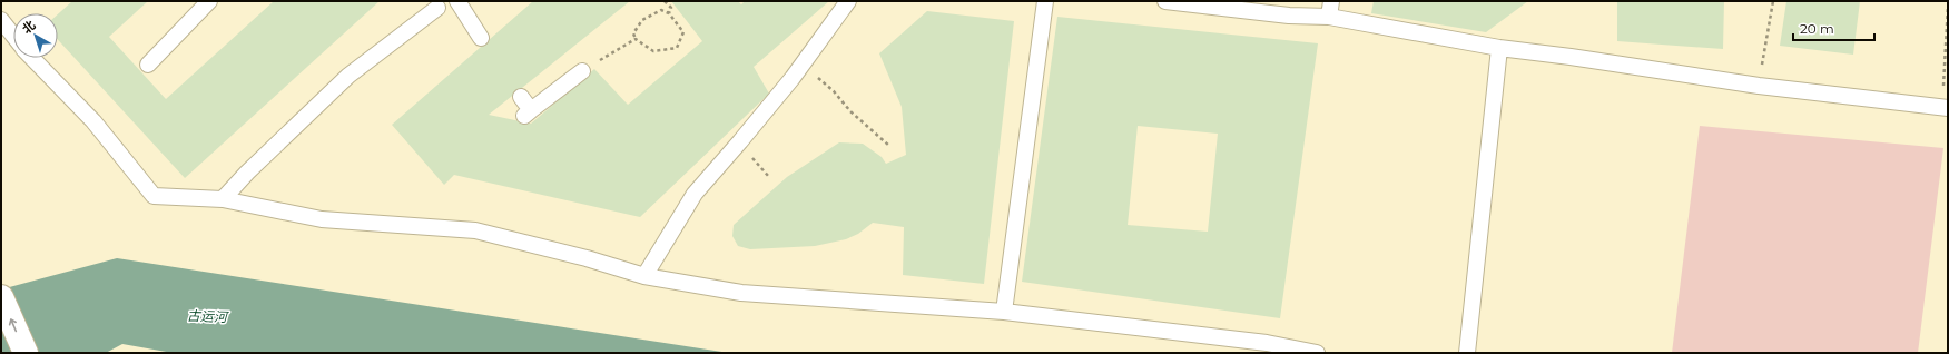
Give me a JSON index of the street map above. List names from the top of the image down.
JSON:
{
  "water": ["古运河"],
  "scale_bar": "20 m",
  "north": "top left"
}
